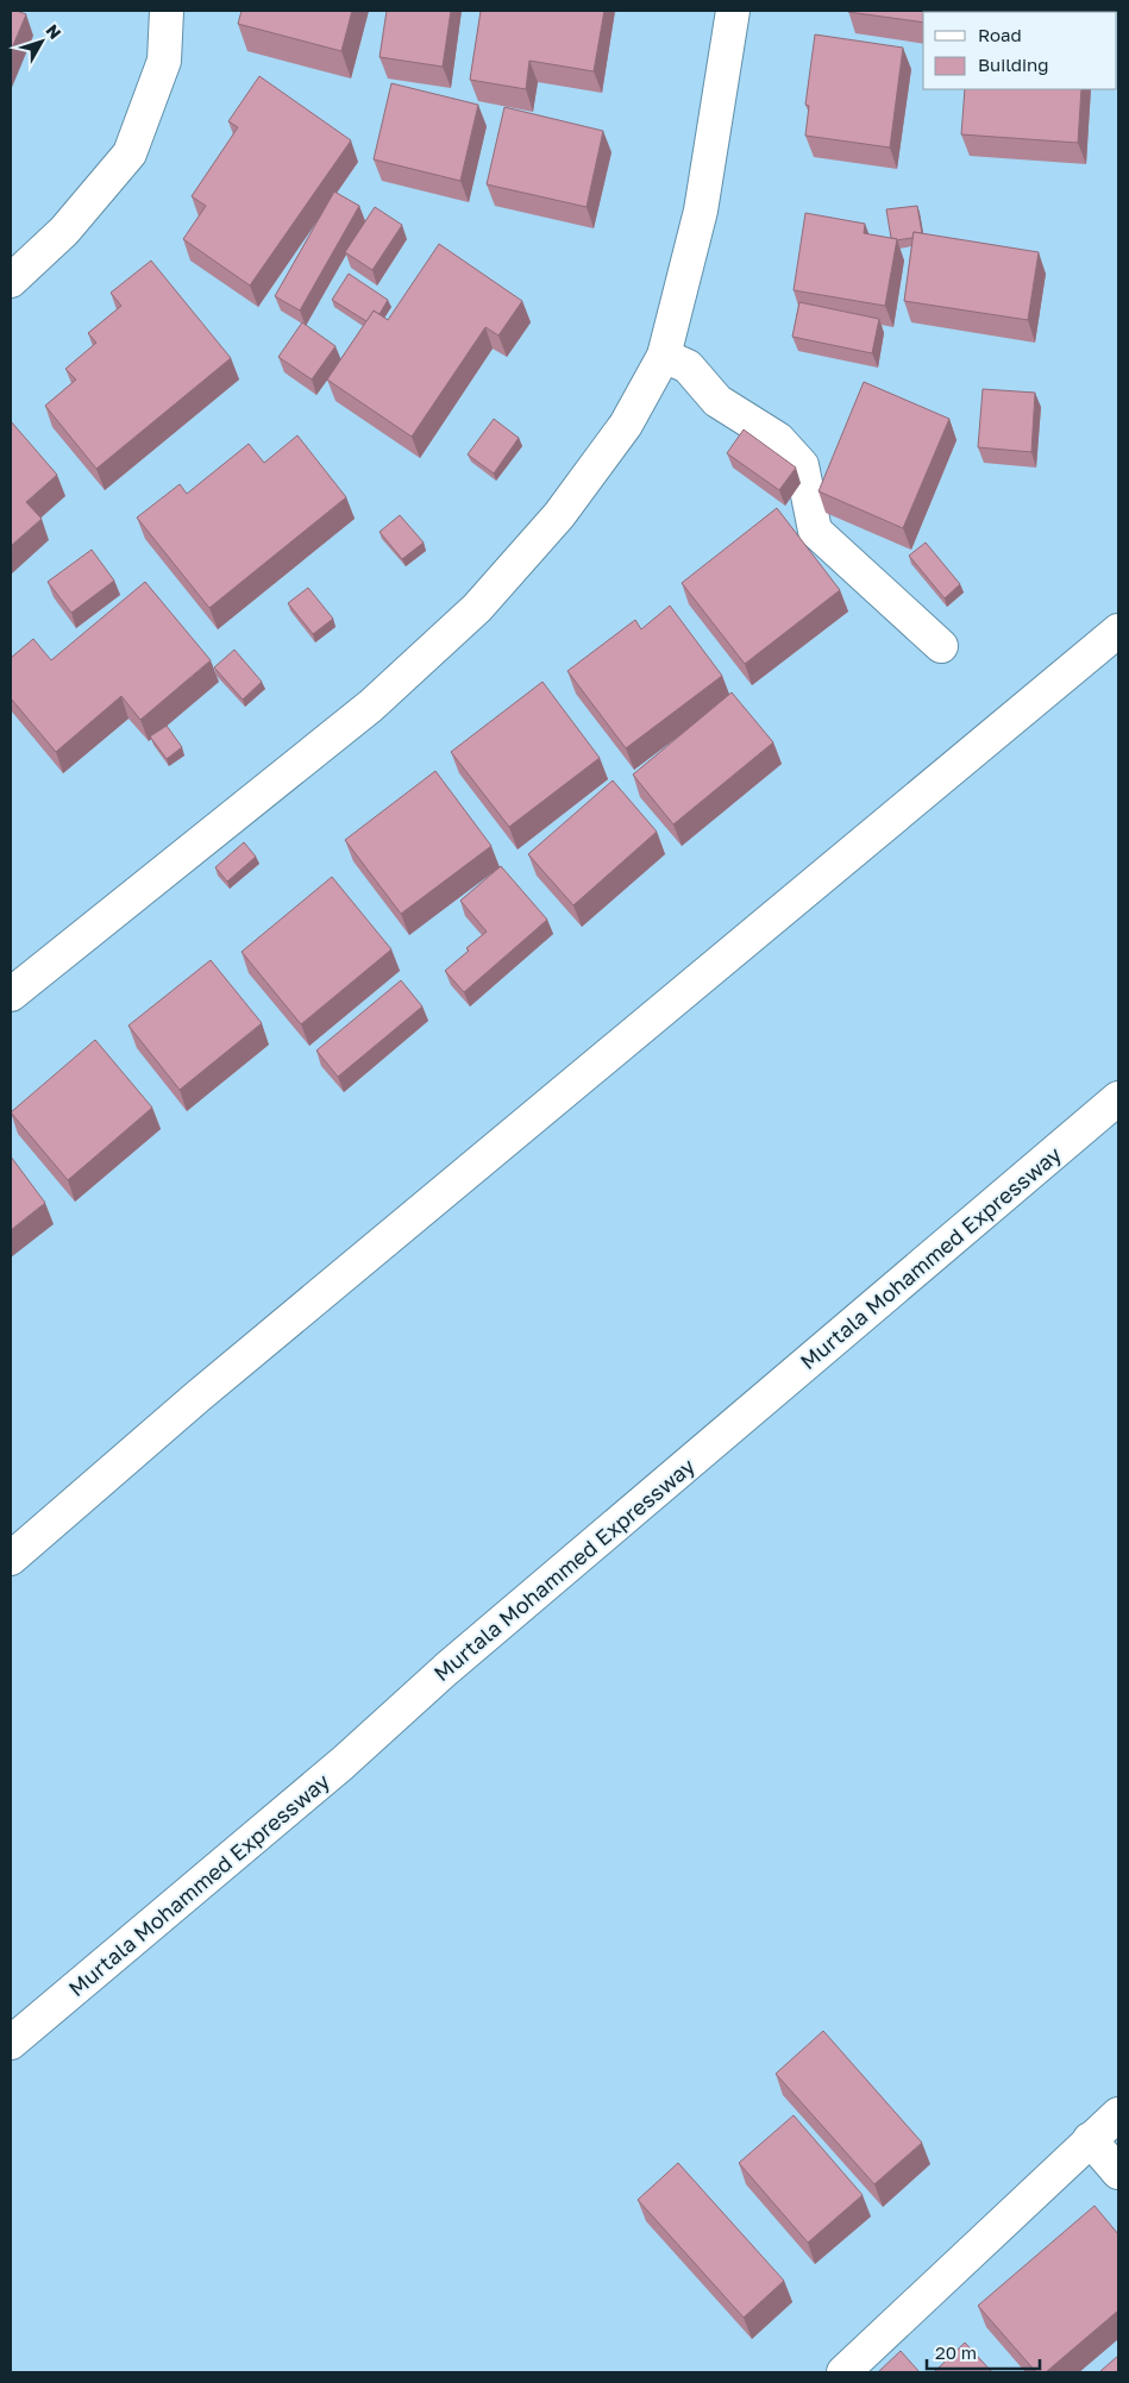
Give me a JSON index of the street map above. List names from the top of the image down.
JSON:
{
  "streets": {
    "main road": ["Murtala Mohammed Expressway"]
  },
  "legend": ["Road", "Building"],
  "scale_bar": "20 m",
  "north": "top right"
}
